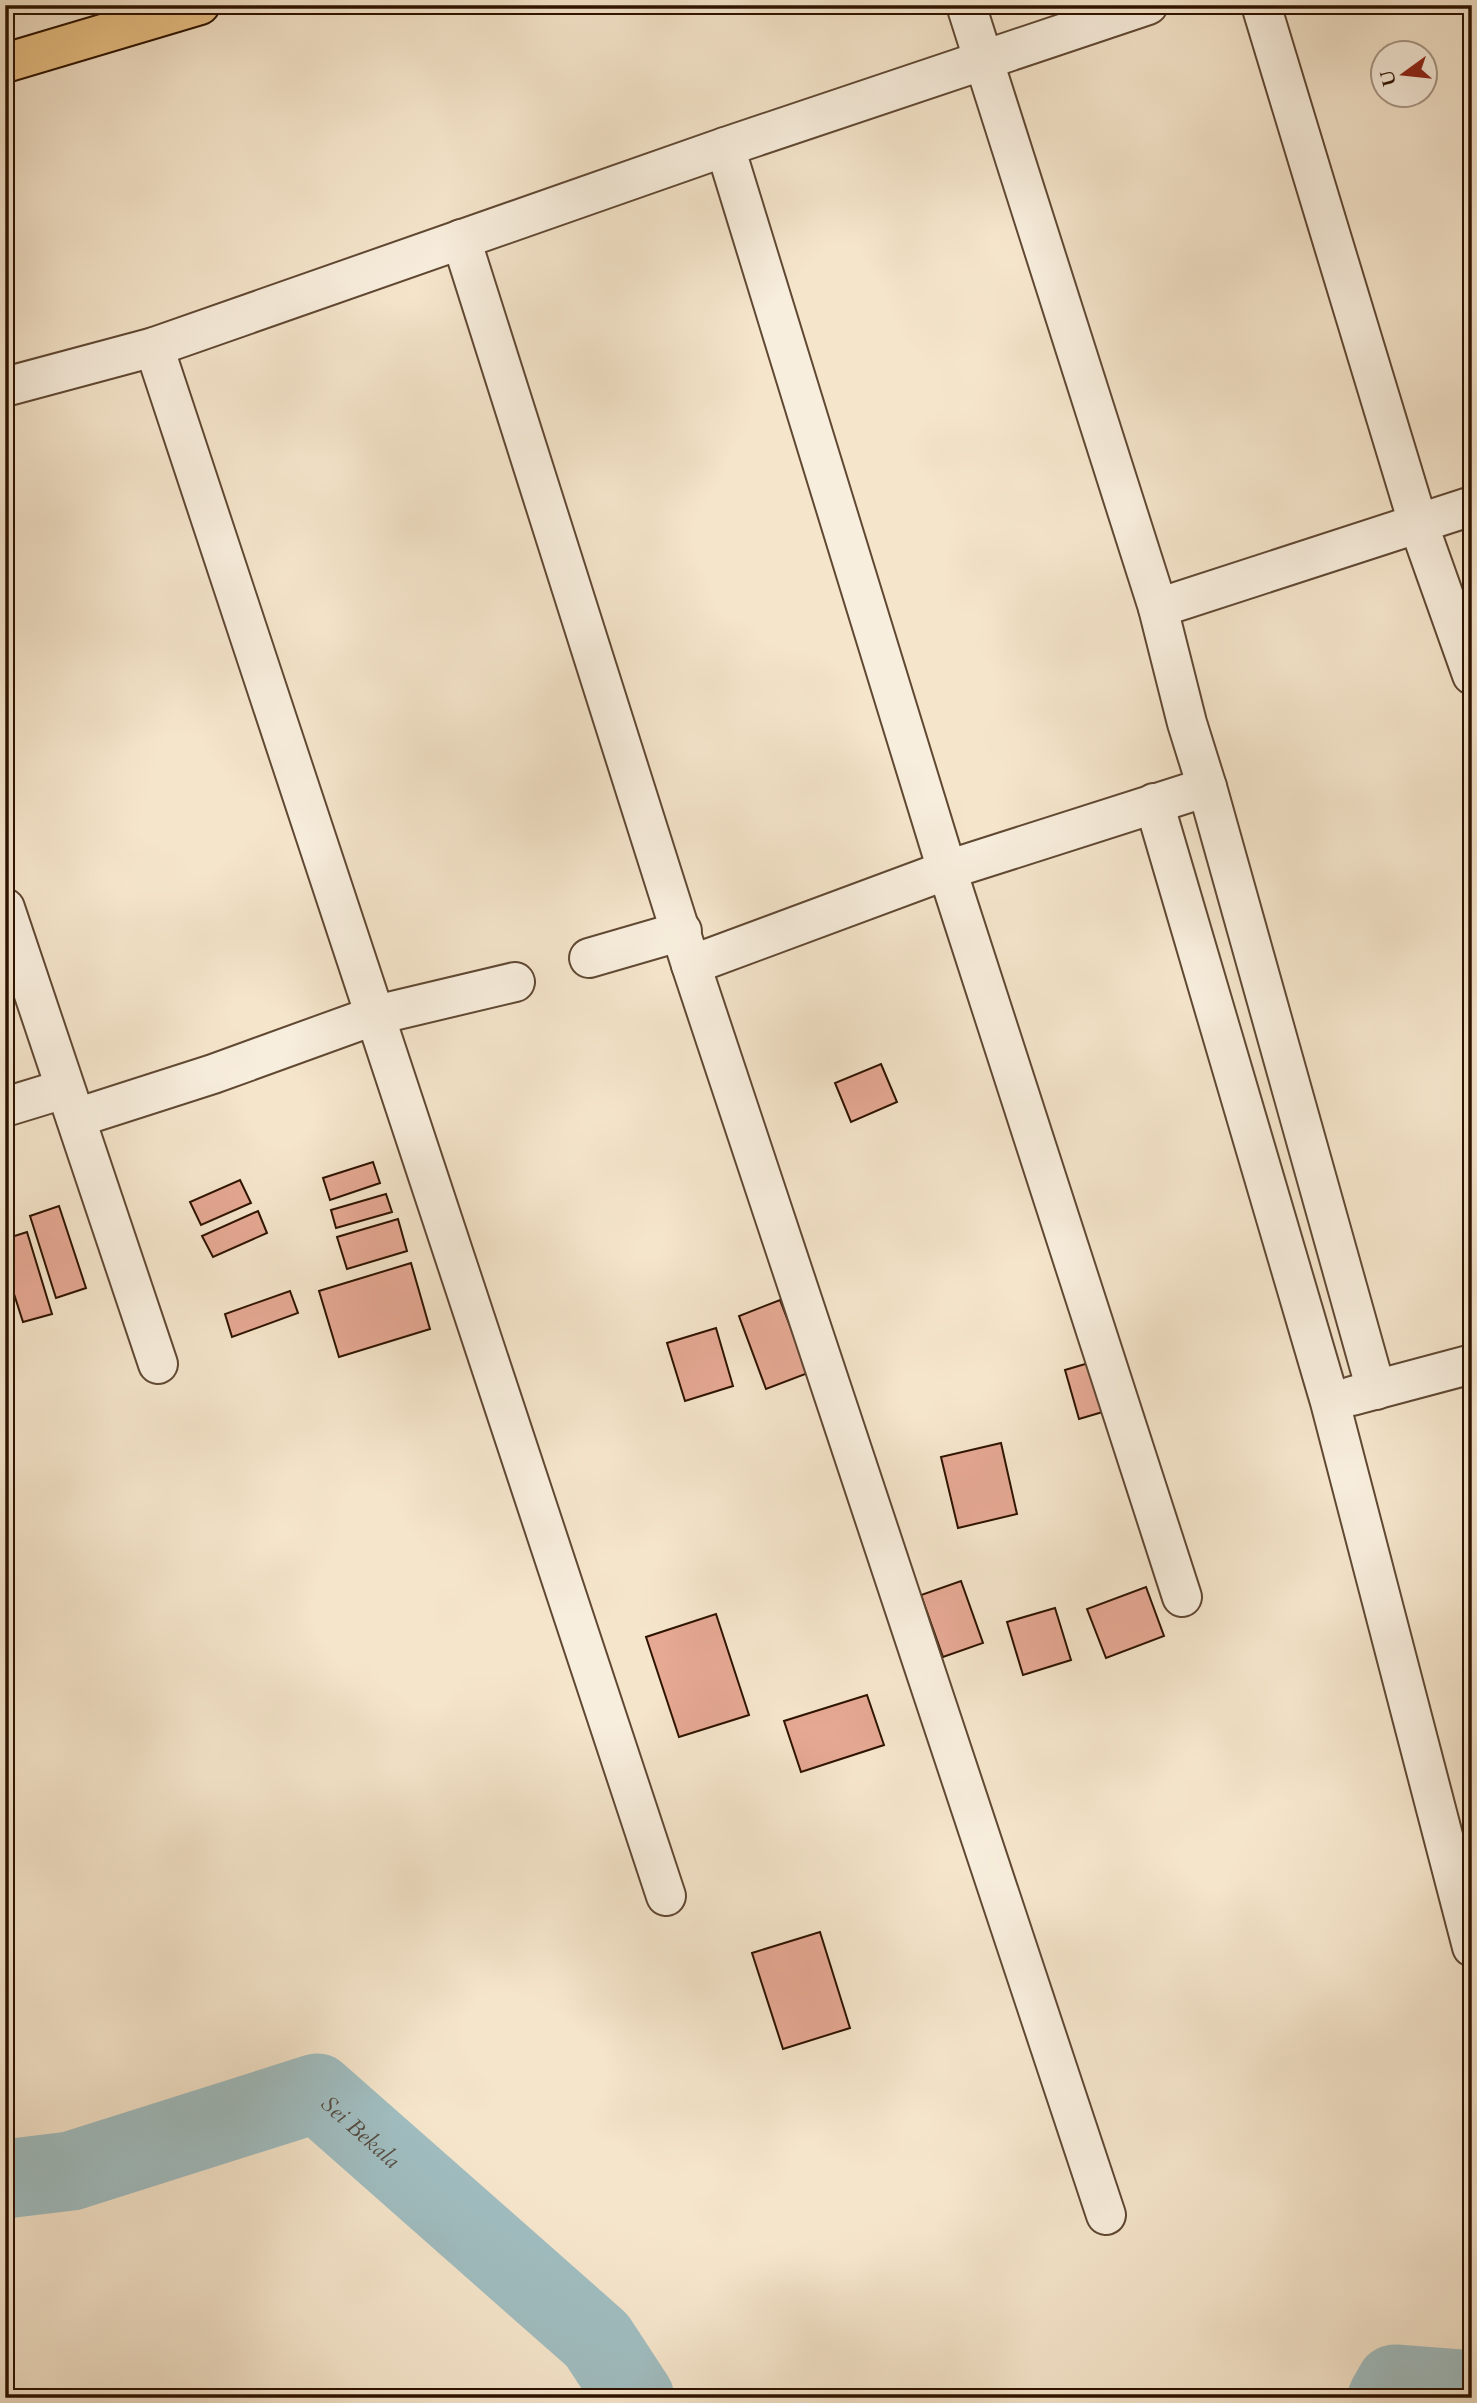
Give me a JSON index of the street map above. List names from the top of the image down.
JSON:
{
  "water": ["Sei Bekala"],
  "north": "left"
}
